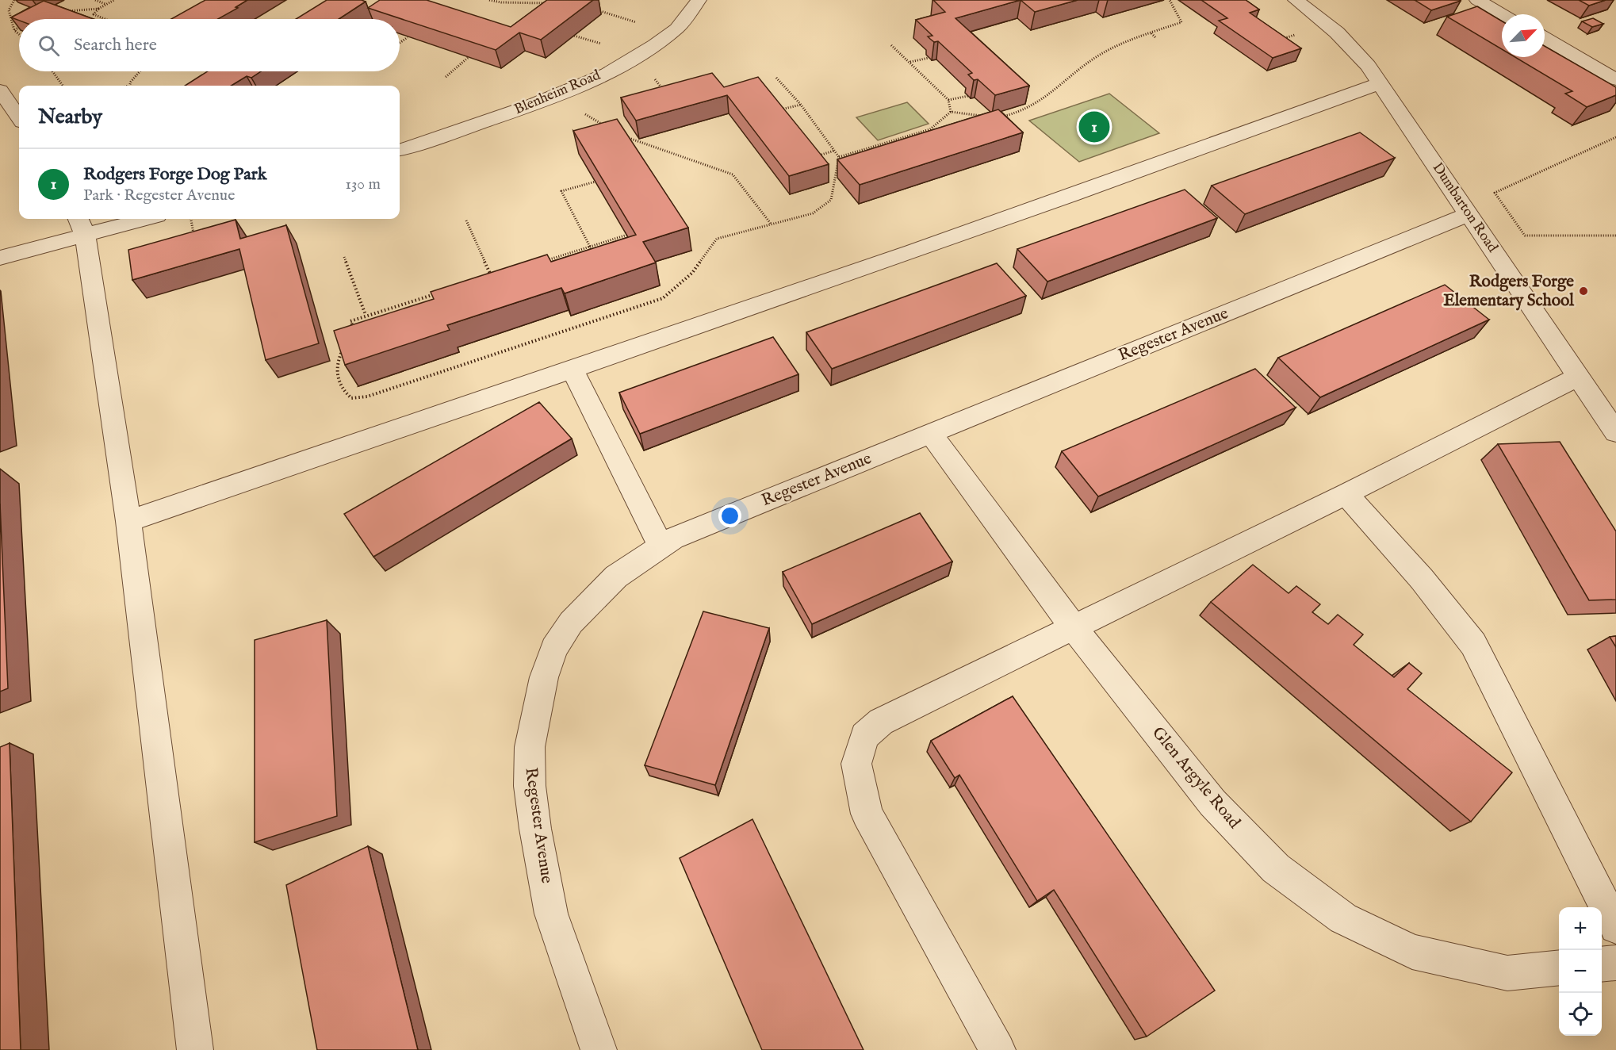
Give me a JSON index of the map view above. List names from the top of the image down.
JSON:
{
  "streets": {
    "street": [
      "Blenheim Road",
      "Dumbarton Road",
      "Regester Avenue",
      "Glen Argyle Road"
    ]
  },
  "crossings": [
    ["Dumbarton Road", "Regester Avenue"],
    ["Regester Avenue", "Glen Argyle Road"]
  ],
  "places": ["Rodgers Forge Elementary School"],
  "north": "top right",
  "page": {
    "search": "Search here",
    "heading": "Nearby",
    "pins": "1",
    "list": [
      {
        "mark": "1",
        "name": "Rodgers Forge Dog Park",
        "note": "Park · Regester Avenue",
        "value": "130 m"
      }
    ],
    "map_buttons": ["+", "−"]
  }
}
